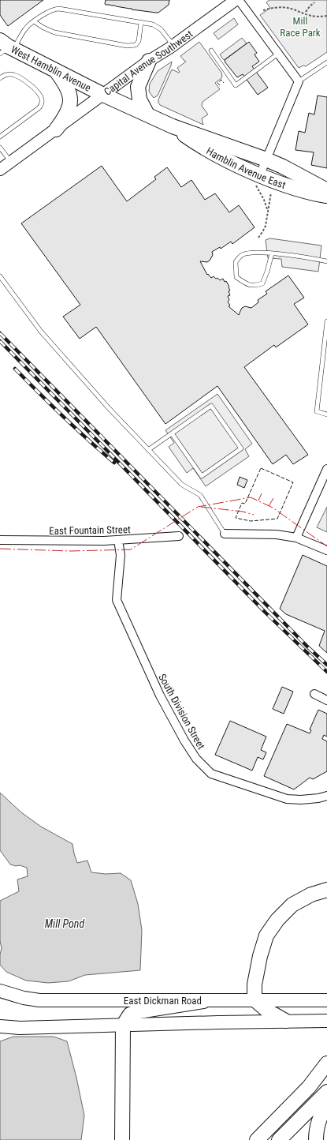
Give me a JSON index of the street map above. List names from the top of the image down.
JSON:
{
  "streets": {
    "highway": ["West Hamblin Avenue", "Hamblin Avenue East"],
    "main road": ["East Dickman Road"],
    "street": ["Capital Avenue Southwest", "East Fountain Street", "South Division Street"]
  },
  "crossings": [
    ["Capital Avenue Southwest", "West Hamblin Avenue"],
    ["Capital Avenue Southwest", "Hamblin Avenue East"],
    ["West Hamblin Avenue", "Hamblin Avenue East"],
    ["East Fountain Street", "South Division Street"]
  ],
  "water": ["Mill Pond"],
  "parks": ["Mill Race Park"]
}
